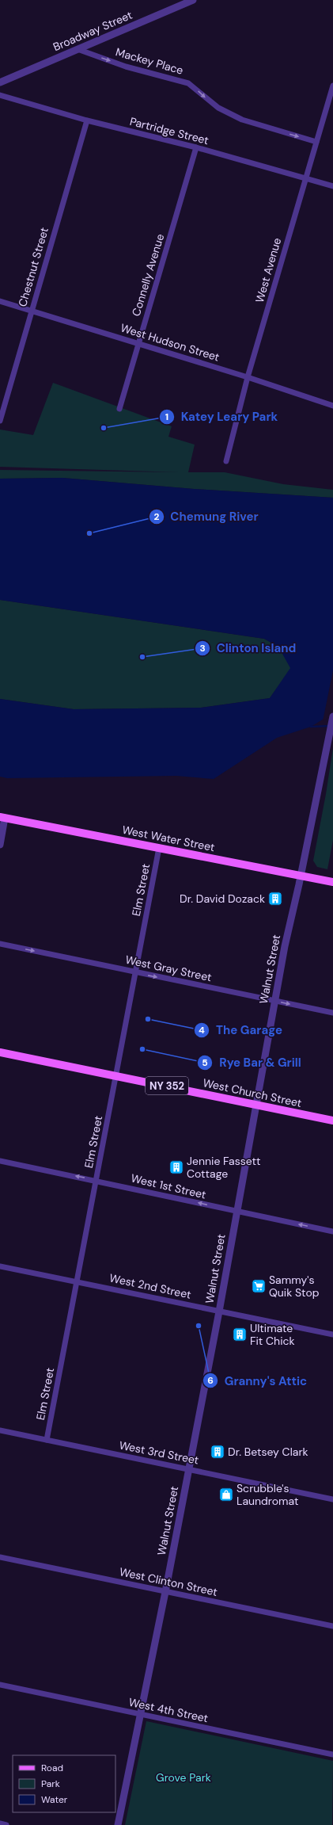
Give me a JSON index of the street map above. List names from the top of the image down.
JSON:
{
  "streets": {
    "main road": ["West Water Street", "NY 352", "West Church Street"],
    "street": [
      "Broadway Street",
      "Mackey Place",
      "Partridge Street",
      "Chestnut Street",
      "West Avenue",
      "Connelly Avenue",
      "West Hudson Street",
      "Elm Street",
      "West Gray Street",
      "Walnut Street",
      "West 1st Street",
      "West 2nd Street",
      "West 3rd Street",
      "West Clinton Street",
      "West 4th Street"
    ]
  },
  "crossings": [
    ["Broadway Street", "Mackey Place"],
    ["Mackey Place", "West Avenue"],
    ["Partridge Street", "Chestnut Street"],
    ["Partridge Street", "West Avenue"],
    ["Partridge Street", "Connelly Avenue"],
    ["Chestnut Street", "West Hudson Street"],
    ["West Avenue", "West Hudson Street"],
    ["Connelly Avenue", "West Hudson Street"],
    ["West Water Street", "Elm Street"],
    ["West Water Street", "Walnut Street"],
    ["Elm Street", "West Gray Street"],
    ["Elm Street", "West Church Street"],
    ["Elm Street", "West 1st Street"],
    ["Elm Street", "West 2nd Street"],
    ["Elm Street", "West 3rd Street"],
    ["West Gray Street", "Walnut Street"],
    ["Walnut Street", "West Church Street"],
    ["Walnut Street", "West 1st Street"],
    ["Walnut Street", "West 2nd Street"],
    ["Walnut Street", "West 3rd Street"],
    ["Walnut Street", "West Clinton Street"],
    ["Walnut Street", "West 4th Street"]
  ],
  "one_way": ["Mackey Place", "West Gray Street", "West 1st Street"],
  "parks": ["Grove Park"],
  "places": {
    "other": [
      "Katey Leary Park",
      "Chemung River",
      "Clinton Island",
      "The Garage",
      "Rye Bar & Grill",
      "Granny's Attic"
    ],
    "building": [
      "Dr. David Dozack",
      "Jennie Fassett Cottage",
      "Ultimate Fit Chick",
      "Dr. Betsey Clark"
    ],
    "supermarket": ["Sammy's Quik Stop"],
    "shop": ["Scrubble's Laundromat"]
  },
  "legend": ["Road", "Park", "Water"]
}
